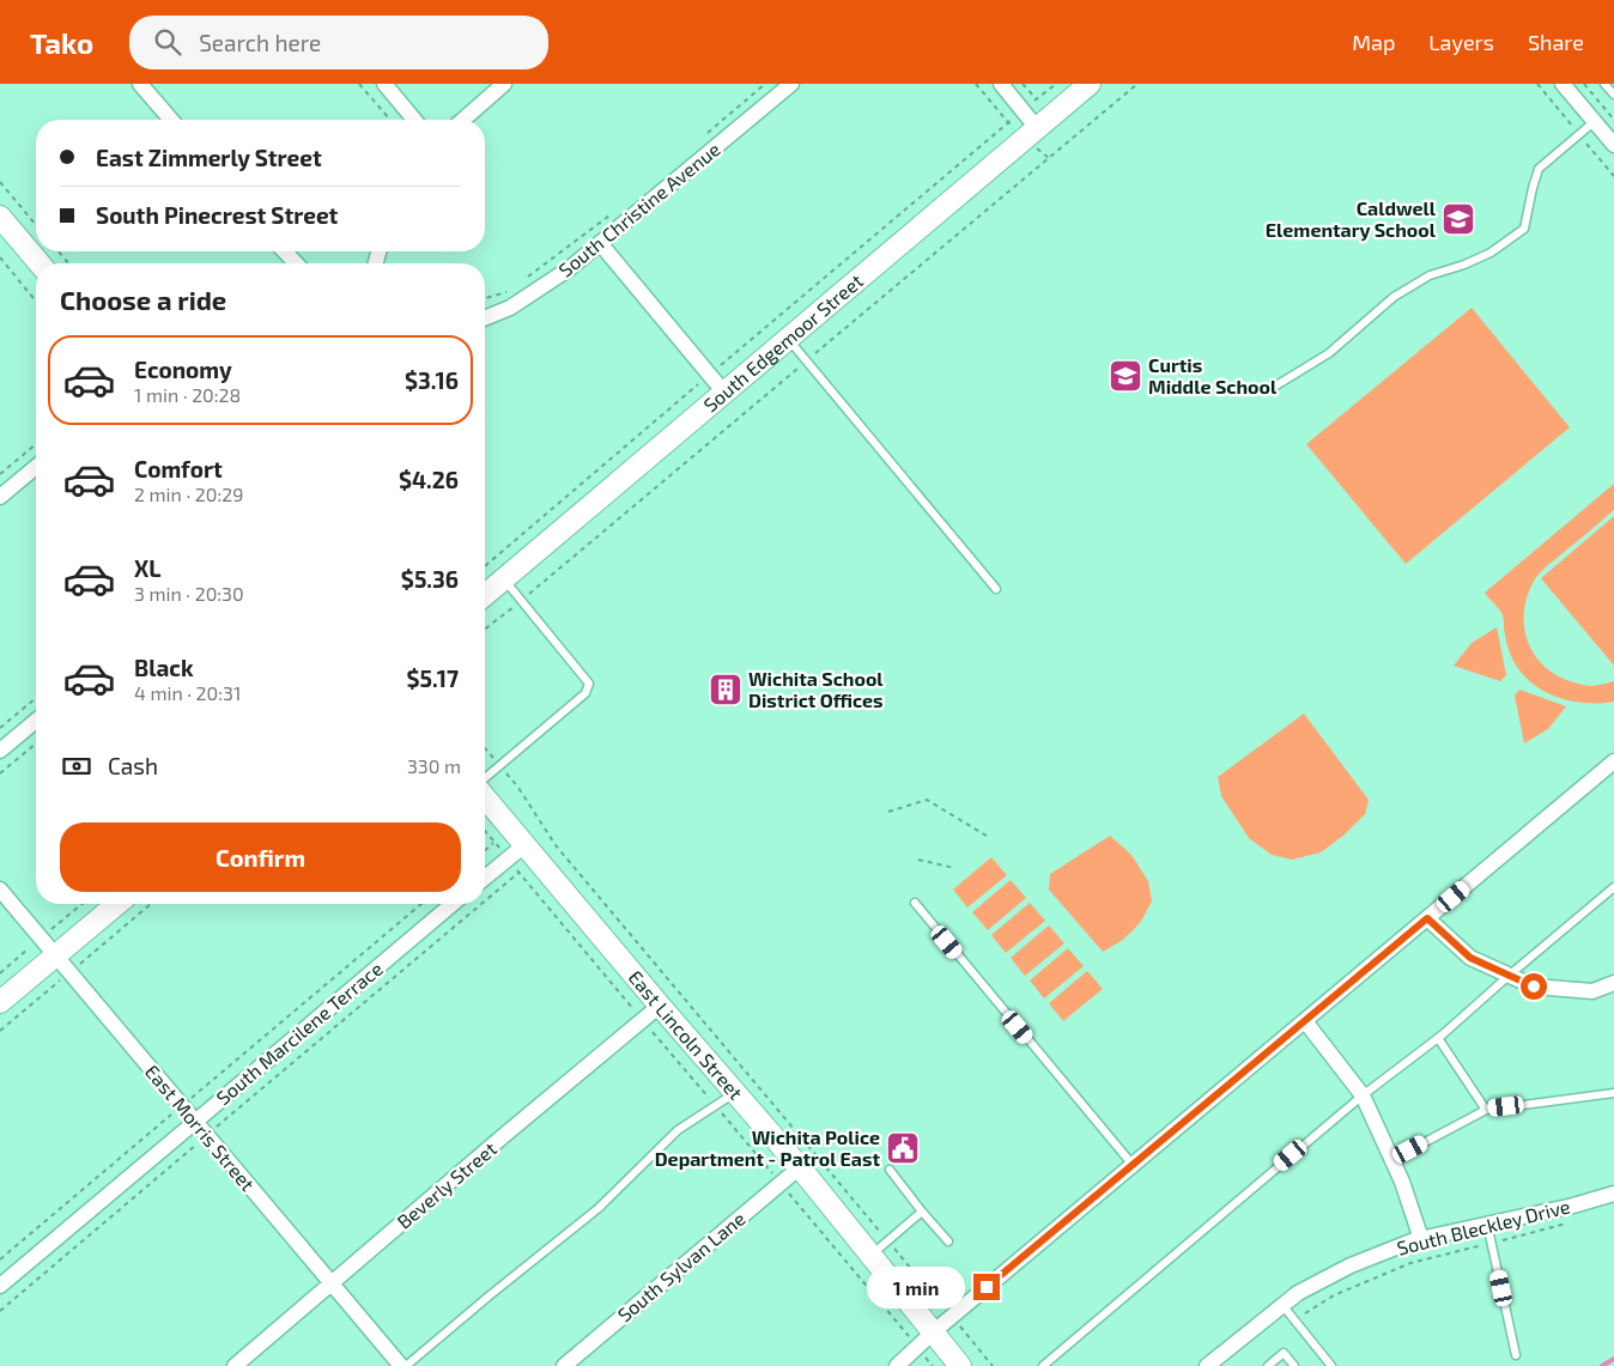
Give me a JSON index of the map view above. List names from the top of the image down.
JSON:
{
  "streets": {
    "street": [
      "South Christine Avenue",
      "South Edgemoor Street",
      "South Marcilene Terrace",
      "East Lincoln Street",
      "East Morris Street",
      "Beverly Street",
      "South Bleckley Drive",
      "South Sylvan Lane"
    ]
  },
  "crossings": [
    ["South Marcilene Terrace", "East Morris Street"],
    ["East Lincoln Street", "Beverly Street"],
    ["East Lincoln Street", "South Sylvan Lane"],
    ["East Morris Street", "Beverly Street"]
  ],
  "places": {
    "school or university": ["Caldwell Elementary School", "Curtis Middle School"],
    "building": ["Wichita School District Offices"],
    "public building": ["Wichita Police Department - Patrol East"]
  },
  "page": {
    "header": "Tako",
    "search": "Search here",
    "nav": ["Map", "Layers", "Share"],
    "banner": ["East Zimmerly Street", "South Pinecrest Street"],
    "heading": "Choose a ride",
    "list": [
      {
        "name": "Economy",
        "note": "1 min · 20:28",
        "value": "$3.16"
      },
      {
        "name": "Comfort",
        "note": "2 min · 20:29",
        "value": "$4.26"
      },
      {
        "name": "XL",
        "note": "3 min · 20:30",
        "value": "$5.36"
      },
      {
        "name": "Black",
        "note": "4 min · 20:31",
        "value": "$5.17"
      }
    ],
    "pay": ["Cash", "330 m"],
    "buttons": "Confirm",
    "bubble": "1 min"
  }
}
